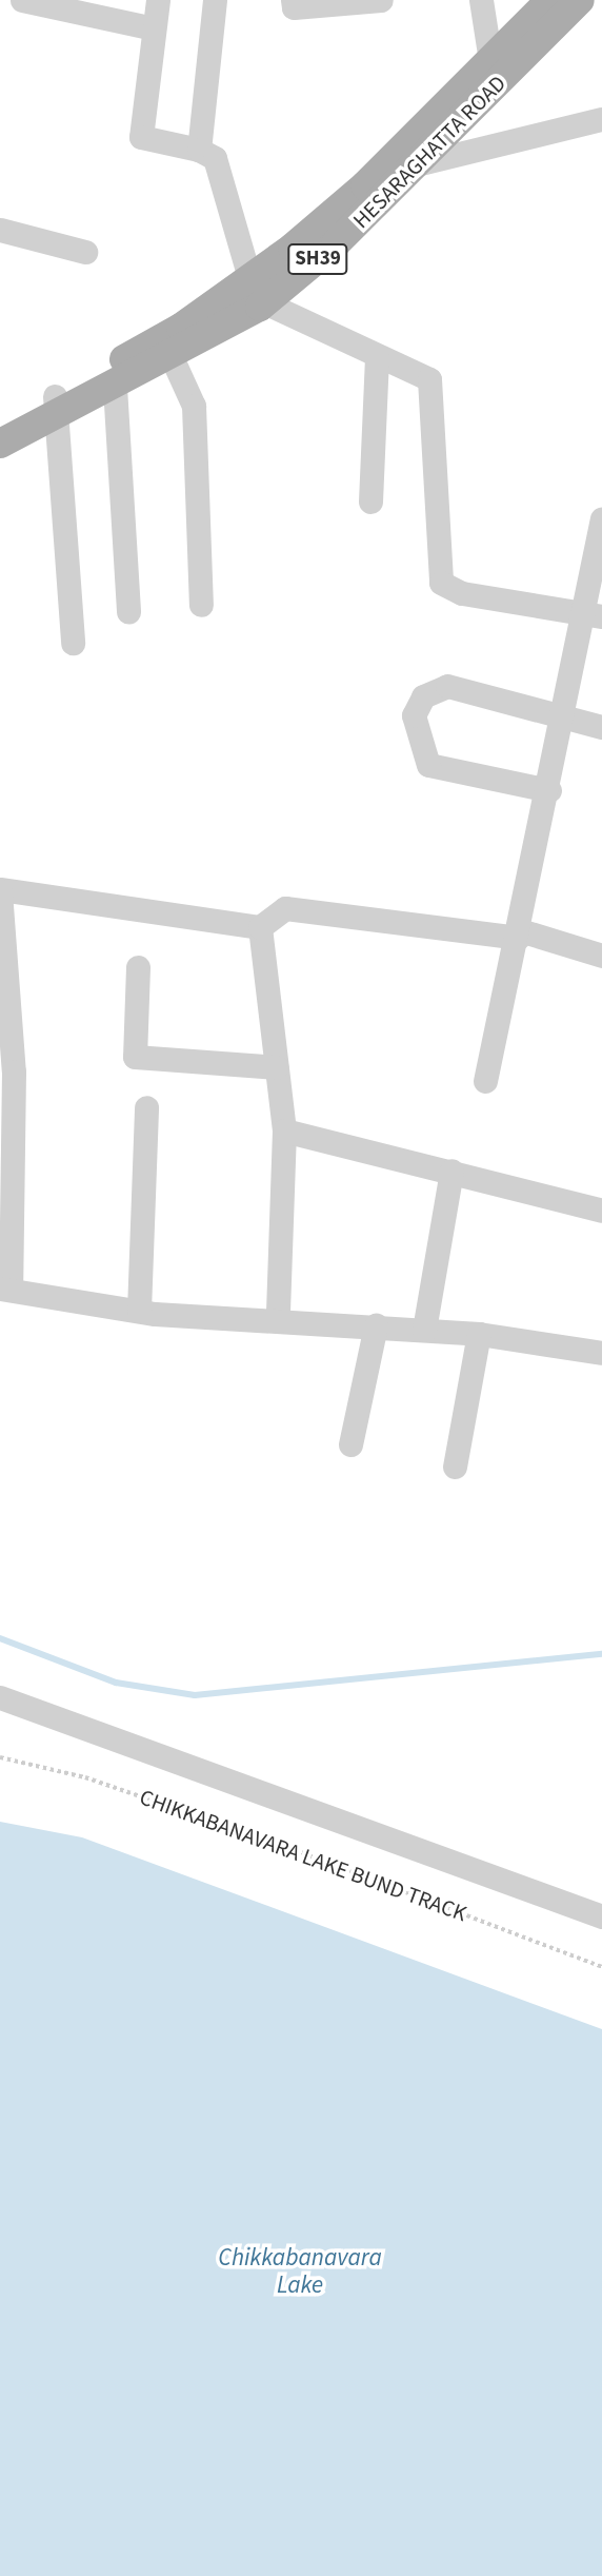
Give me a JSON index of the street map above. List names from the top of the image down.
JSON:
{
  "streets": {
    "main road": ["HESARAGHATTA ROAD"],
    "path": ["CHIKKABANAVARA LAKE BUND TRACK"]
  },
  "water": ["Chikkabanavara Lake"]
}
